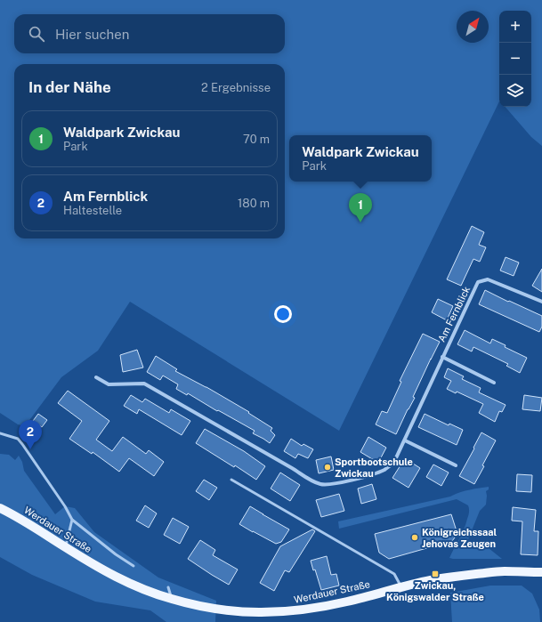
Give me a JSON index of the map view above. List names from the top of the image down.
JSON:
{
  "streets": {
    "main road": ["Werdauer Straße"],
    "street": ["Am Fernblick"]
  },
  "places": {
    "other": ["Sportbootschule Zwickau", "Königreichssaal Jehovas Zeugen"],
    "transit": ["Zwickau, Königswalder Straße"]
  },
  "north": "top right",
  "page": {
    "map_buttons": ["+", "−"],
    "search": "Hier suchen",
    "heading": ["In der Nähe", "2 Ergebnisse"],
    "list": [
      {
        "mark": "1",
        "name": "Waldpark Zwickau",
        "note": "Park",
        "value": "70 m"
      },
      {
        "mark": "2",
        "name": "Am Fernblick",
        "note": "Haltestelle",
        "value": "180 m"
      }
    ],
    "popup": ["Waldpark Zwickau", "Park"],
    "pins": ["1", "2"]
  }
}
